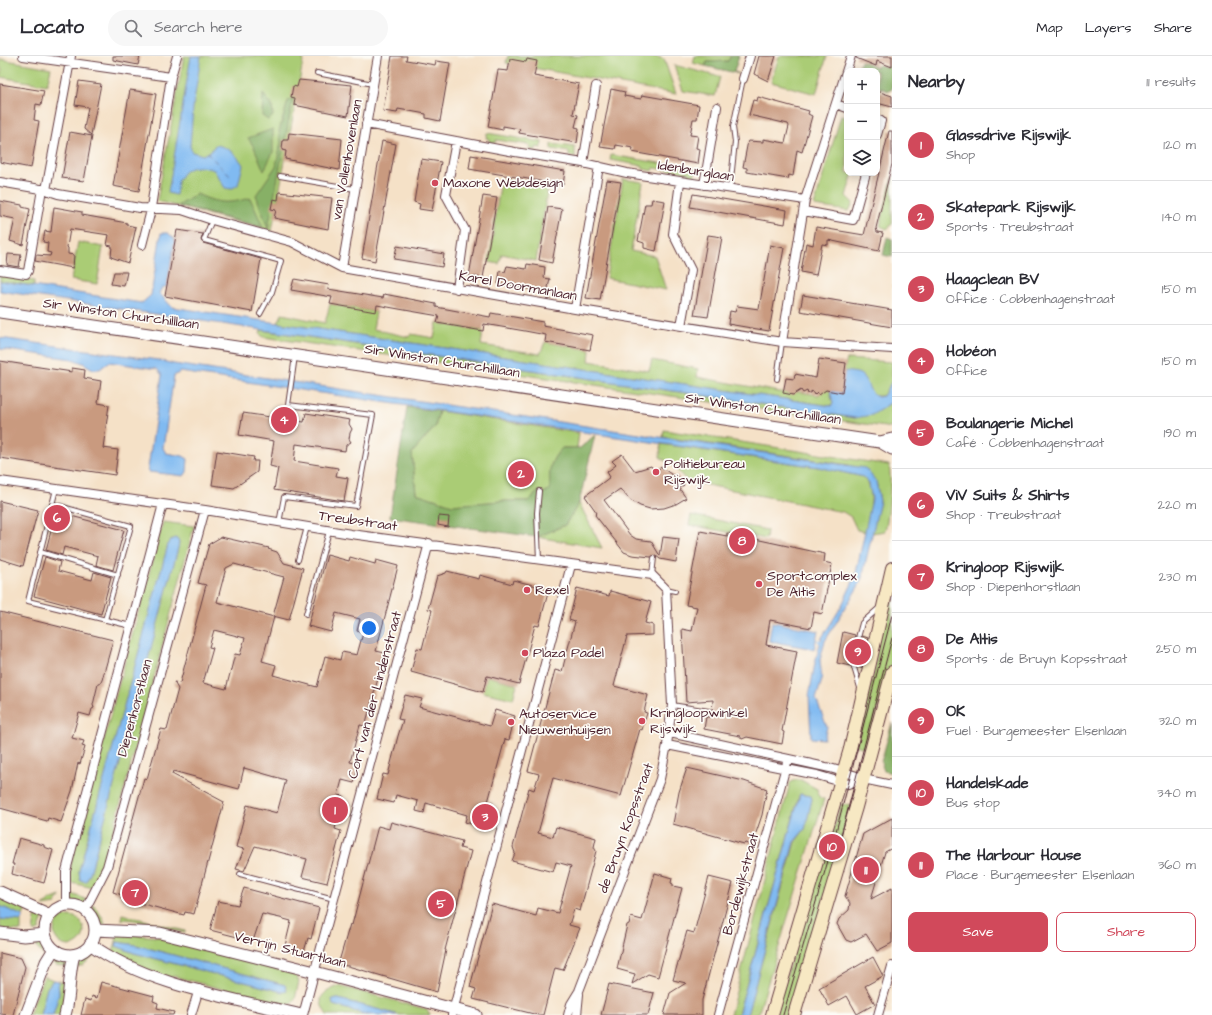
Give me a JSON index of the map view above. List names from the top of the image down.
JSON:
{
  "streets": {
    "street": [
      "van Vollenhovenlaan",
      "Idenburglaan",
      "Karel Doormanlaan",
      "Sir Winston Churchilllaan",
      "Treubstraat",
      "Cort van der Lindenstraat",
      "Diepenhorstlaan",
      "de Bruyn Kopsstraat",
      "Bordewijkstraat",
      "Verrijn Stuartlaan"
    ]
  },
  "crossings": [
    ["van Vollenhovenlaan", "Idenburglaan"],
    ["van Vollenhovenlaan", "Karel Doormanlaan"],
    ["Treubstraat", "Cort van der Lindenstraat"],
    ["Treubstraat", "Diepenhorstlaan"],
    ["Cort van der Lindenstraat", "Verrijn Stuartlaan"],
    ["Diepenhorstlaan", "Verrijn Stuartlaan"]
  ],
  "places": [
    "Maxone Webdesign",
    "Politiebureau Rijswijk",
    "Sportcomplex De Altis",
    "Rexel",
    "Plaza Padel",
    "Kringloopwinkel Rijswijk",
    "Autoservice Nieuwenhuijsen"
  ],
  "page": {
    "header": "Locato",
    "search": "Search here",
    "nav": ["Map", "Layers", "Share"],
    "heading": ["Nearby", "11 results"],
    "map_buttons": ["+", "−"],
    "list": [
      {
        "mark": "1",
        "name": "Glassdrive Rijswijk",
        "note": "Shop",
        "value": "120 m"
      },
      {
        "mark": "2",
        "name": "Skatepark Rijswijk",
        "note": "Sports · Treubstraat",
        "value": "140 m"
      },
      {
        "mark": "3",
        "name": "Haagclean BV",
        "note": "Office · Cobbenhagenstraat",
        "value": "150 m"
      },
      {
        "mark": "4",
        "name": "Hobéon",
        "note": "Office",
        "value": "150 m"
      },
      {
        "mark": "5",
        "name": "Boulangerie Michel",
        "note": "Café · Cobbenhagenstraat",
        "value": "190 m"
      },
      {
        "mark": "6",
        "name": "ViV Suits & Shirts",
        "note": "Shop · Treubstraat",
        "value": "220 m"
      },
      {
        "mark": "7",
        "name": "Kringloop Rijswijk",
        "note": "Shop · Diepenhorstlaan",
        "value": "230 m"
      },
      {
        "mark": "8",
        "name": "De Altis",
        "note": "Sports · de Bruyn Kopsstraat",
        "value": "250 m"
      },
      {
        "mark": "9",
        "name": "OK",
        "note": "Fuel · Burgemeester Elsenlaan",
        "value": "320 m"
      },
      {
        "mark": "10",
        "name": "Handelskade",
        "note": "Bus stop",
        "value": "340 m"
      },
      {
        "mark": "11",
        "name": "The Harbour House",
        "note": "Place · Burgemeester Elsenlaan",
        "value": "360 m"
      }
    ],
    "pins": [
      "4",
      "2",
      "6",
      "8",
      "9",
      "1",
      "3",
      "10",
      "11",
      "7",
      "5"
    ],
    "buttons": ["Save", "Share"]
  }
}
